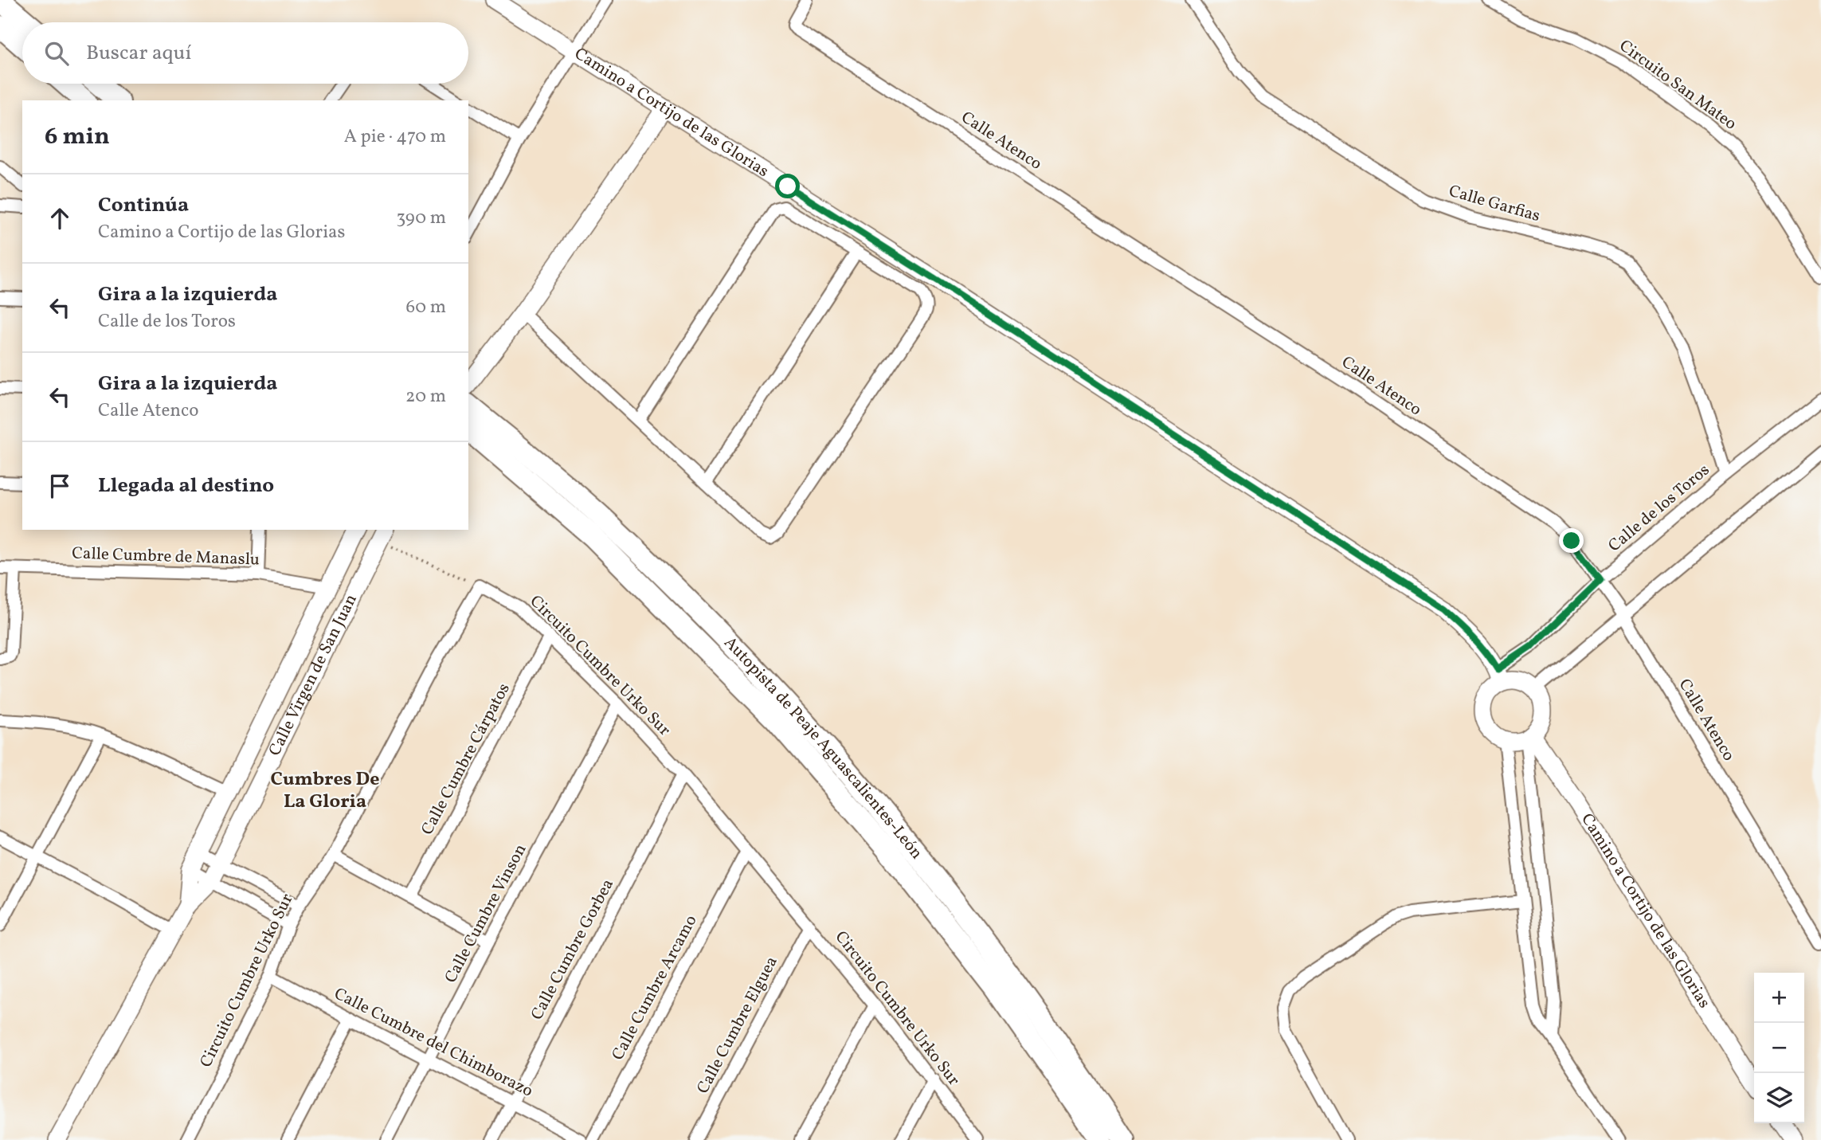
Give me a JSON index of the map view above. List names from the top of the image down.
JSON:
{
  "streets": {
    "highway": ["Autopista de Peaje Aguascalientes-León"],
    "street": [
      "Circuito San Mateo",
      "Camino a Cortijo de las Glorias",
      "Calle Atenco",
      "Calle Garfias",
      "Calle de los Toros",
      "Calle Cumbre de Manaslu",
      "Circuito Cumbre Urko Sur",
      "Calle Virgen de San Juan",
      "Calle Cumbre Cárpatos",
      "Calle Cumbre Vinson",
      "Calle Cumbre Gorbea",
      "Calle Cumbre Arcamo",
      "Calle Cumbre Elguea",
      "Calle Cumbre del Chimborazo"
    ]
  },
  "crossings": [
    ["Camino a Cortijo de las Glorias", "Calle de los Toros"],
    ["Calle Atenco", "Calle de los Toros"],
    ["Calle Garfias", "Calle de los Toros"],
    ["Calle Cumbre de Manaslu", "Calle Virgen de San Juan"],
    ["Circuito Cumbre Urko Sur", "Calle Cumbre Cárpatos"],
    ["Circuito Cumbre Urko Sur", "Calle Cumbre Vinson"],
    ["Circuito Cumbre Urko Sur", "Calle Cumbre Gorbea"],
    ["Circuito Cumbre Urko Sur", "Calle Cumbre Arcamo"],
    ["Circuito Cumbre Urko Sur", "Calle Cumbre Elguea"],
    ["Circuito Cumbre Urko Sur", "Calle Cumbre del Chimborazo"],
    ["Calle Cumbre Vinson", "Calle Cumbre del Chimborazo"],
    ["Calle Cumbre Gorbea", "Calle Cumbre del Chimborazo"]
  ],
  "districts": ["Cumbres De La Gloria"],
  "page": {
    "search": "Buscar aquí",
    "heading": ["6 min", "A pie · 470 m"],
    "list": [
      ["Continúa", "Camino a Cortijo de las Glorias", "390 m"],
      ["Gira a la izquierda", "Calle de los Toros", "60 m"],
      ["Gira a la izquierda", "Calle Atenco", "20 m"],
      "Llegada al destino"
    ],
    "map_buttons": ["+", "−"]
  }
}
